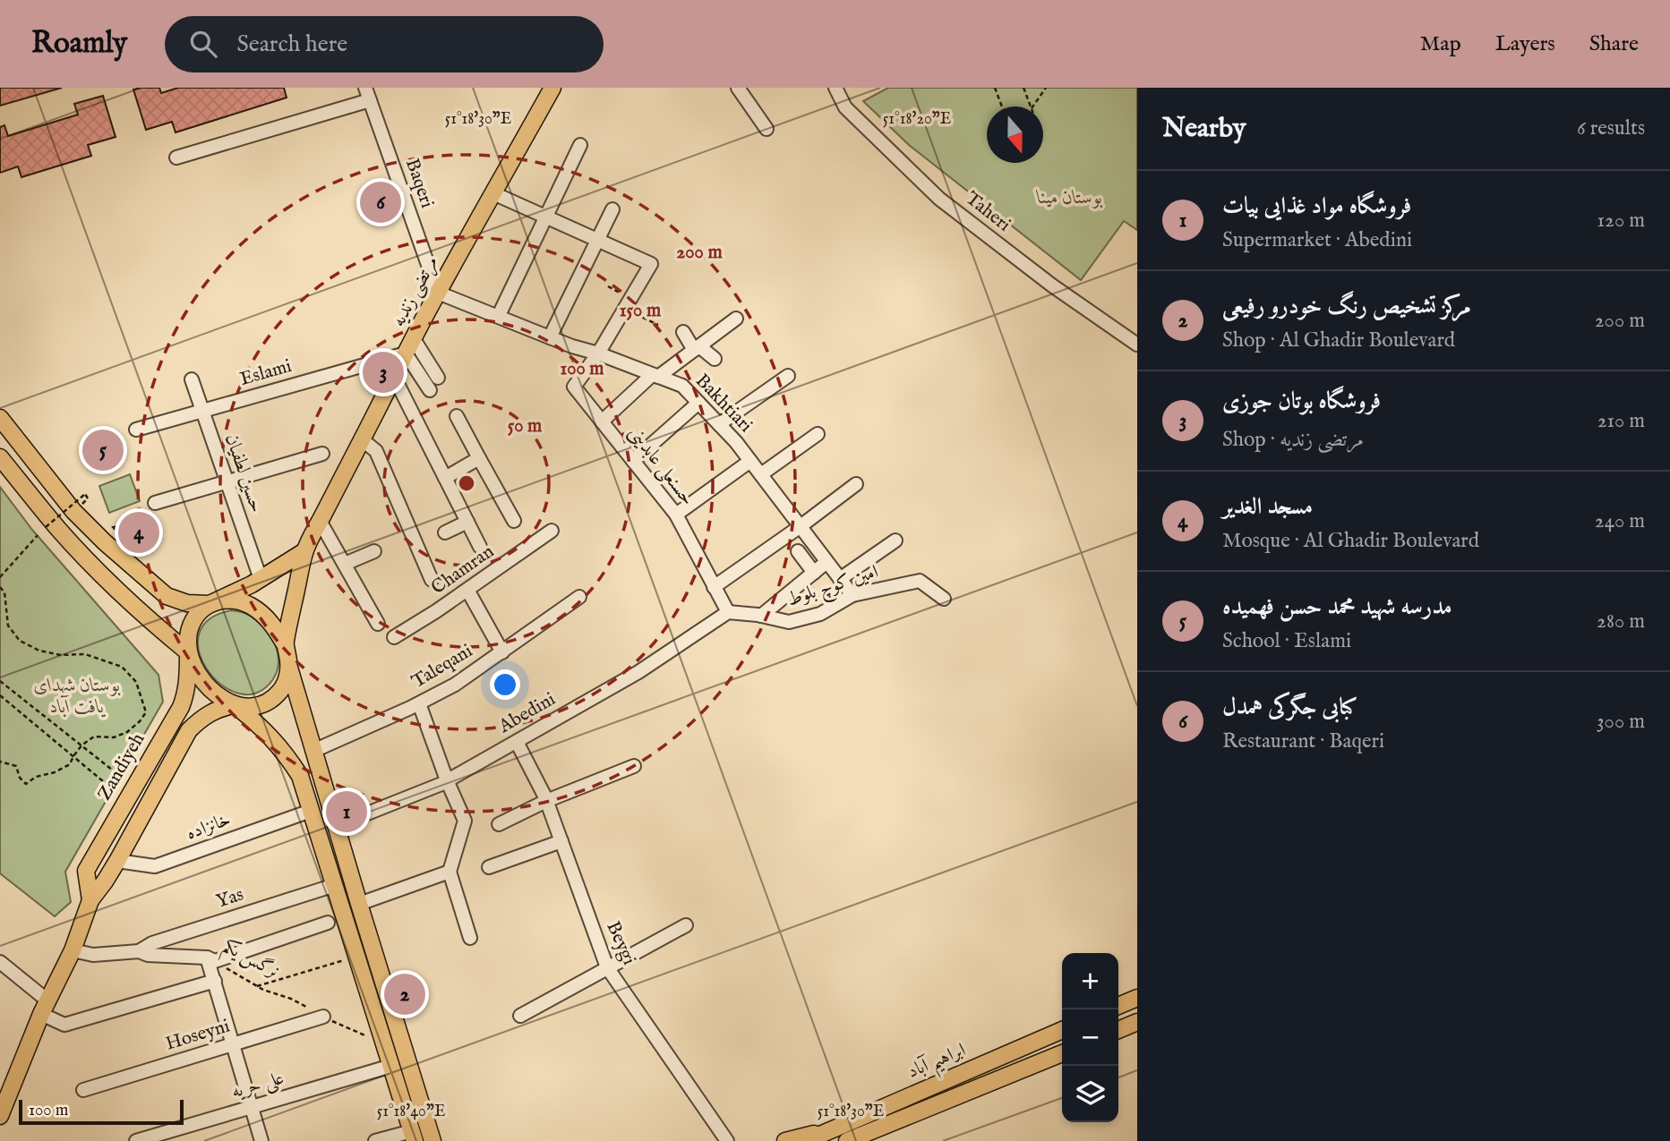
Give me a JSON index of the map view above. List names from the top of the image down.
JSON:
{
  "streets": {
    "main road": ["مرتضی زندیه", "Zandiyeh", "ابراهیم آباد"],
    "street": [
      "Baqeri",
      "Taheri",
      "Eslami",
      "Bakhtiari",
      "حسنعلی عابدینی",
      "حسین لطفیان",
      "Chamran",
      "امین کوچ بلوط",
      "Taleqani",
      "Abedini",
      "خانزاده",
      "Yas",
      "Beygi",
      "نرگس یکم",
      "Hoseyni",
      "علی حریه"
    ]
  },
  "crossings": [
    ["Baqeri", "مرتضی زندیه"],
    ["Baqeri", "Bakhtiari"],
    ["مرتضی زندیه", "Eslami"],
    ["مرتضی زندیه", "Bakhtiari"],
    ["مرتضی زندیه", "Zandiyeh"],
    ["Eslami", "حسین لطفیان"],
    ["Bakhtiari", "حسنعلی عابدینی"],
    ["Bakhtiari", "امین کوچ بلوط"],
    ["حسنعلی عابدینی", "امین کوچ بلوط"],
    ["حسنعلی عابدینی", "Abedini"],
    ["امین کوچ بلوط", "Abedini"],
    ["Abedini", "Beygi"],
    ["Zandiyeh", "خانزاده"],
    ["Zandiyeh", "نرگس یکم"],
    ["Yas", "نرگس یکم"],
    ["نرگس یکم", "Hoseyni"]
  ],
  "parks": ["بوستان مینا", "بوستان شهدای یافت آباد"],
  "scale_bar": "100 m",
  "north": "bottom",
  "page": {
    "header": "Roamly",
    "search": "Search here",
    "nav": ["Map", "Layers", "Share"],
    "heading": ["Nearby", "6 results"],
    "list": [
      {
        "mark": "1",
        "name": "فروشگاه مواد غذایی بیات",
        "note": "Supermarket · Abedini",
        "value": "120 m"
      },
      {
        "mark": "2",
        "name": "مرکز تشخیص رنگ خودرو رفیعی",
        "note": "Shop · Al Ghadir Boulevard",
        "value": "200 m"
      },
      {
        "mark": "3",
        "name": "فروشگاه بوتان جوزی",
        "note": "Shop · مرتضی زندیه",
        "value": "210 m"
      },
      {
        "mark": "4",
        "name": "مسجد الغدیر",
        "note": "Mosque · Al Ghadir Boulevard",
        "value": "240 m"
      },
      {
        "mark": "5",
        "name": "مدرسه شهید محمد حسن فهمیده",
        "note": "School · Eslami",
        "value": "280 m"
      },
      {
        "mark": "6",
        "name": "کبابی جگرکی همدل",
        "note": "Restaurant · Baqeri",
        "value": "300 m"
      }
    ],
    "pins": [
      "6",
      "3",
      "5",
      "4",
      "1",
      "2"
    ],
    "map_buttons": ["+", "−"],
    "scale": "100 m"
  },
  "coordinates": ["51°18'30\"E", "51°18'20\"E", "51°18'40\"E"],
  "rings": [
    "200 m",
    "150 m",
    "100 m",
    "50 m"
  ]
}
